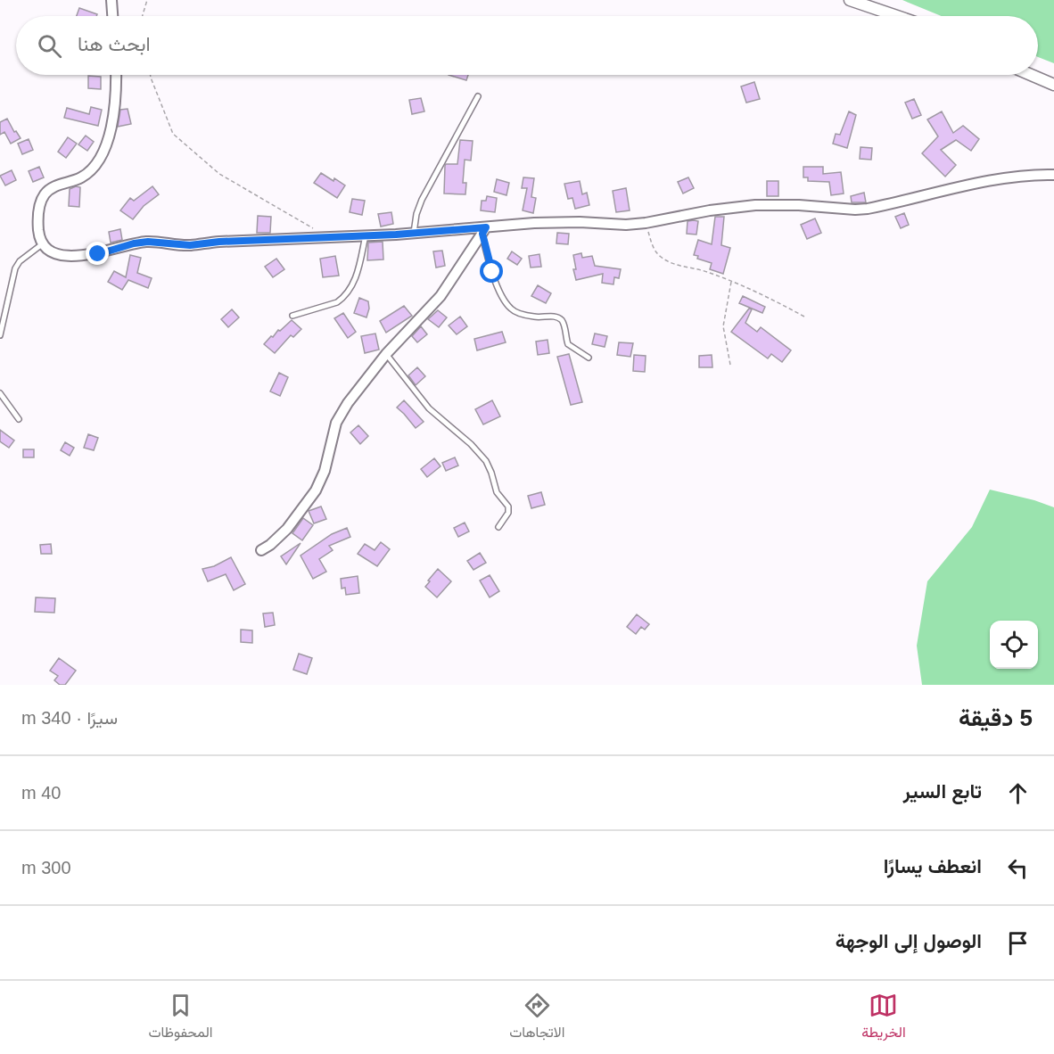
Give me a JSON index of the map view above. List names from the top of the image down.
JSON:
{
  "page": {
    "search": "ابحث هنا",
    "heading": ["5 دقيقة", "سيرًا · 340 m"],
    "list": [
      ["تابع السير", "40 m"],
      ["انعطف يسارًا", "300 m"],
      "الوصول إلى الوجهة"
    ],
    "nav": ["الخريطة", "الاتجاهات", "المحفوظات"]
  }
}
